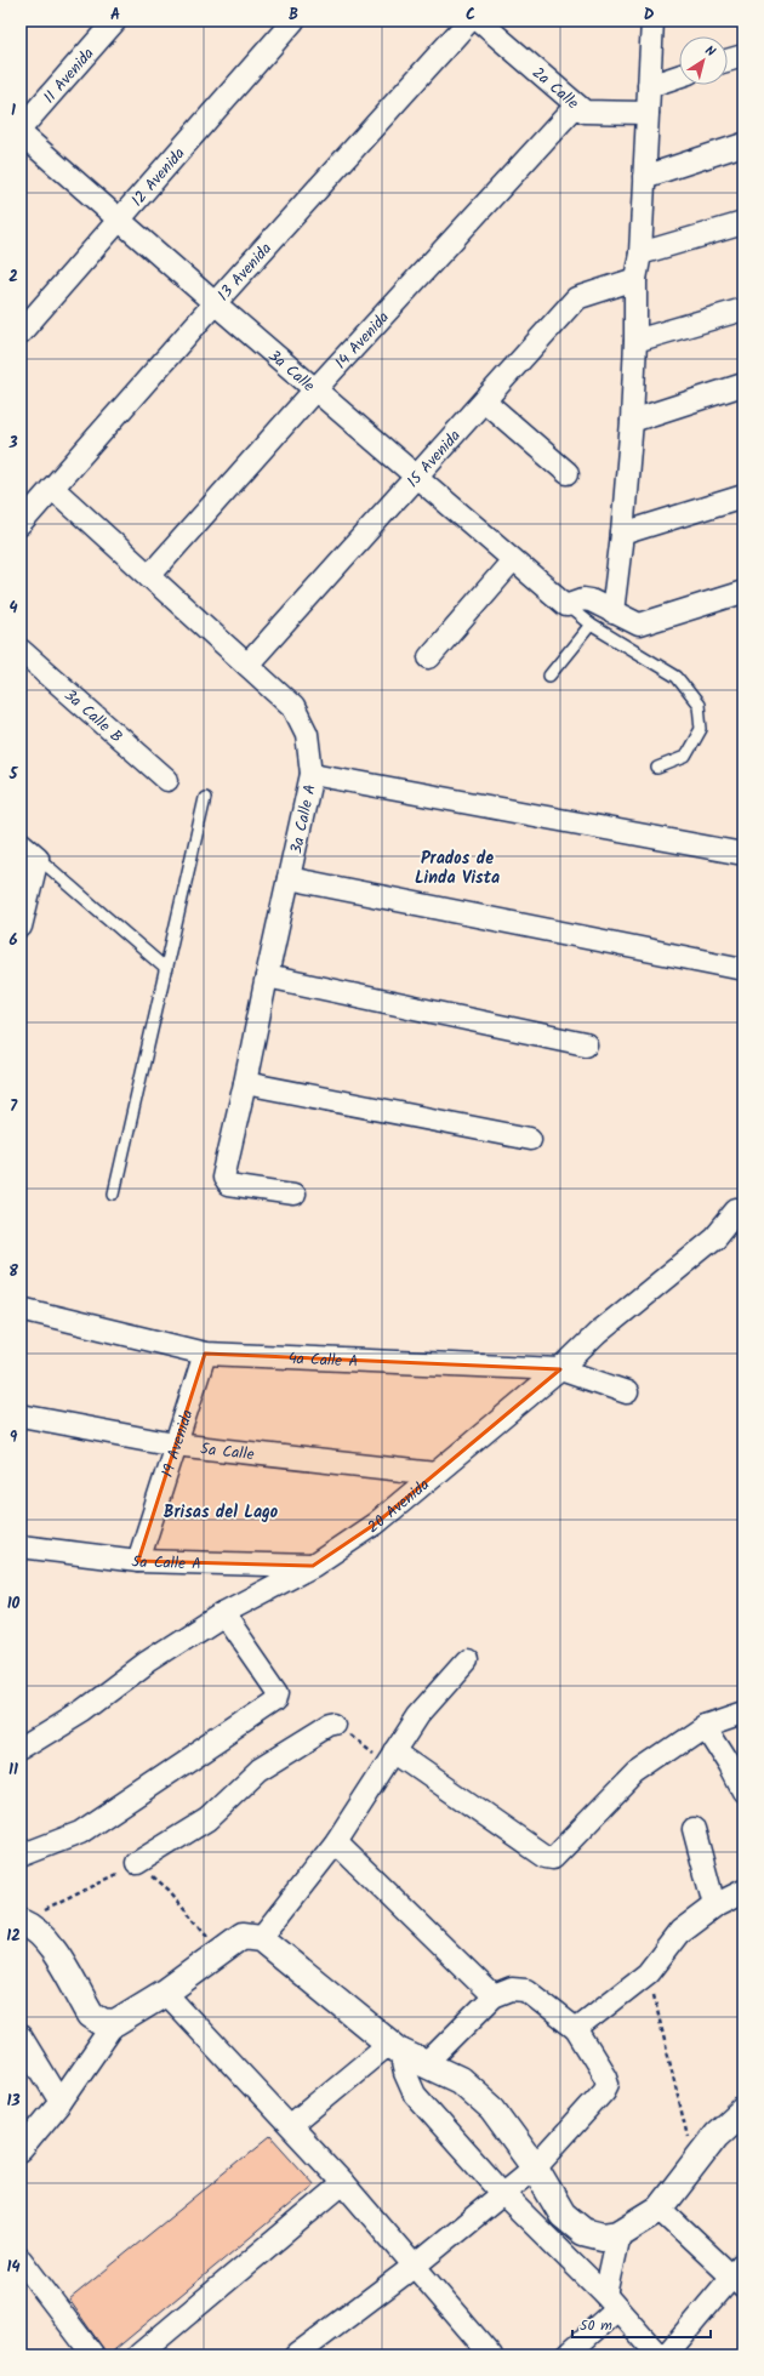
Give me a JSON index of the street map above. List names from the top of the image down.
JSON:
{
  "streets": {
    "street": [
      "11 Avenida",
      "2a Calle",
      "12 Avenida",
      "13 Avenida",
      "14 Avenida",
      "3a Calle",
      "15 Avenida",
      "3a Calle B",
      "3a Calle A",
      "4a Calle A",
      "19 Avenida",
      "5a Calle",
      "20 Avenida",
      "5a Calle A"
    ]
  },
  "crossings": [
    ["2a Calle", "14 Avenida"],
    ["12 Avenida", "3a Calle"],
    ["13 Avenida", "3a Calle"],
    ["13 Avenida", "3a Calle A"],
    ["14 Avenida", "3a Calle"],
    ["14 Avenida", "3a Calle A"],
    ["3a Calle", "15 Avenida"],
    ["15 Avenida", "3a Calle A"],
    ["4a Calle A", "19 Avenida"],
    ["4a Calle A", "20 Avenida"],
    ["19 Avenida", "5a Calle"],
    ["19 Avenida", "5a Calle A"],
    ["5a Calle", "20 Avenida"],
    ["20 Avenida", "5a Calle A"]
  ],
  "districts": ["Prados de Linda Vista", "Brisas del Lago"],
  "scale_bar": "50 m",
  "north": "top right",
  "grid": {
    "columns": [
      "A",
      "B",
      "C",
      "D"
    ],
    "rows": [
      "1",
      "2",
      "3",
      "4",
      "5",
      "6",
      "7",
      "8",
      "9",
      "10",
      "11",
      "12",
      "13",
      "14"
    ]
  }
}
